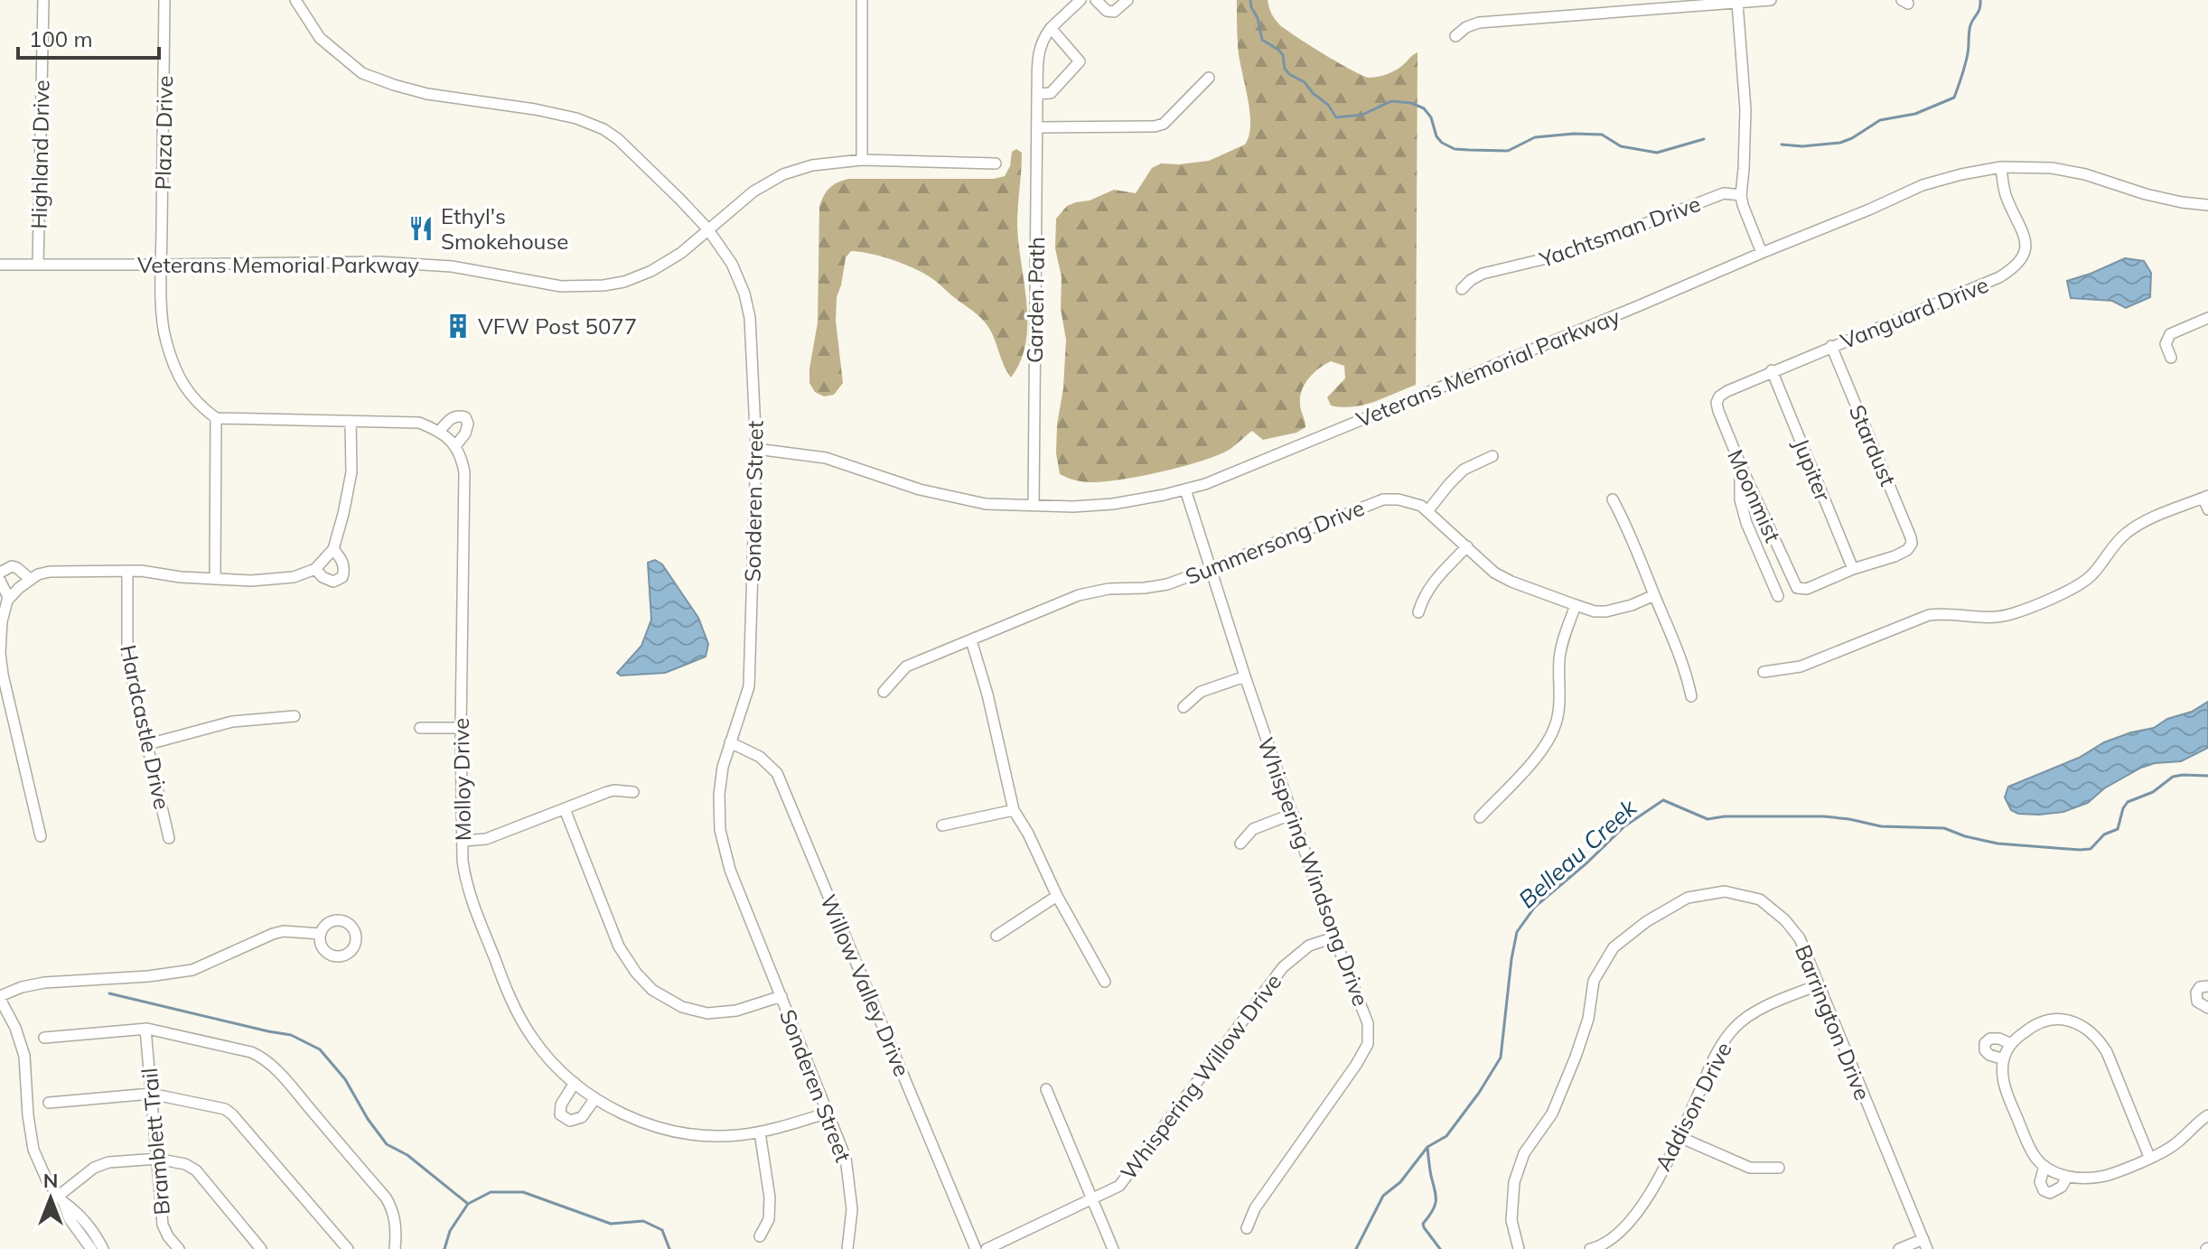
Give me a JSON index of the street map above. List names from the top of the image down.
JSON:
{
  "streets": {
    "street": [
      "Plaza Drive",
      "Highland Drive",
      "Yachtsman Drive",
      "Veterans Memorial Parkway",
      "Garden Path",
      "Vanguard Drive",
      "Stardust",
      "Jupiter",
      "Moonmist",
      "Sonderen Street",
      "Summersong Drive",
      "Hardcastle Drive",
      "Molloy Drive",
      "Whispering Windsong Drive",
      "Willow Valley Drive",
      "Barrington Drive",
      "Whispering Willow Drive",
      "Addison Drive",
      "Bramblett Trail"
    ]
  },
  "crossings": [
    ["Plaza Drive", "Veterans Memorial Parkway"],
    ["Highland Drive", "Veterans Memorial Parkway"],
    ["Veterans Memorial Parkway", "Garden Path"],
    ["Veterans Memorial Parkway", "Vanguard Drive"],
    ["Veterans Memorial Parkway", "Sonderen Street"],
    ["Veterans Memorial Parkway", "Whispering Windsong Drive"],
    ["Vanguard Drive", "Stardust"],
    ["Vanguard Drive", "Jupiter"],
    ["Vanguard Drive", "Moonmist"],
    ["Stardust", "Jupiter"],
    ["Stardust", "Moonmist"],
    ["Jupiter", "Moonmist"],
    ["Sonderen Street", "Molloy Drive"],
    ["Sonderen Street", "Willow Valley Drive"],
    ["Summersong Drive", "Whispering Windsong Drive"],
    ["Whispering Windsong Drive", "Whispering Willow Drive"],
    ["Barrington Drive", "Addison Drive"]
  ],
  "water": ["Belleau Creek"],
  "places": {
    "restaurant": ["Ethyl's Smokehouse"],
    "building": ["VFW Post 5077"]
  },
  "scale_bar": "100 m",
  "north": "top"
}
